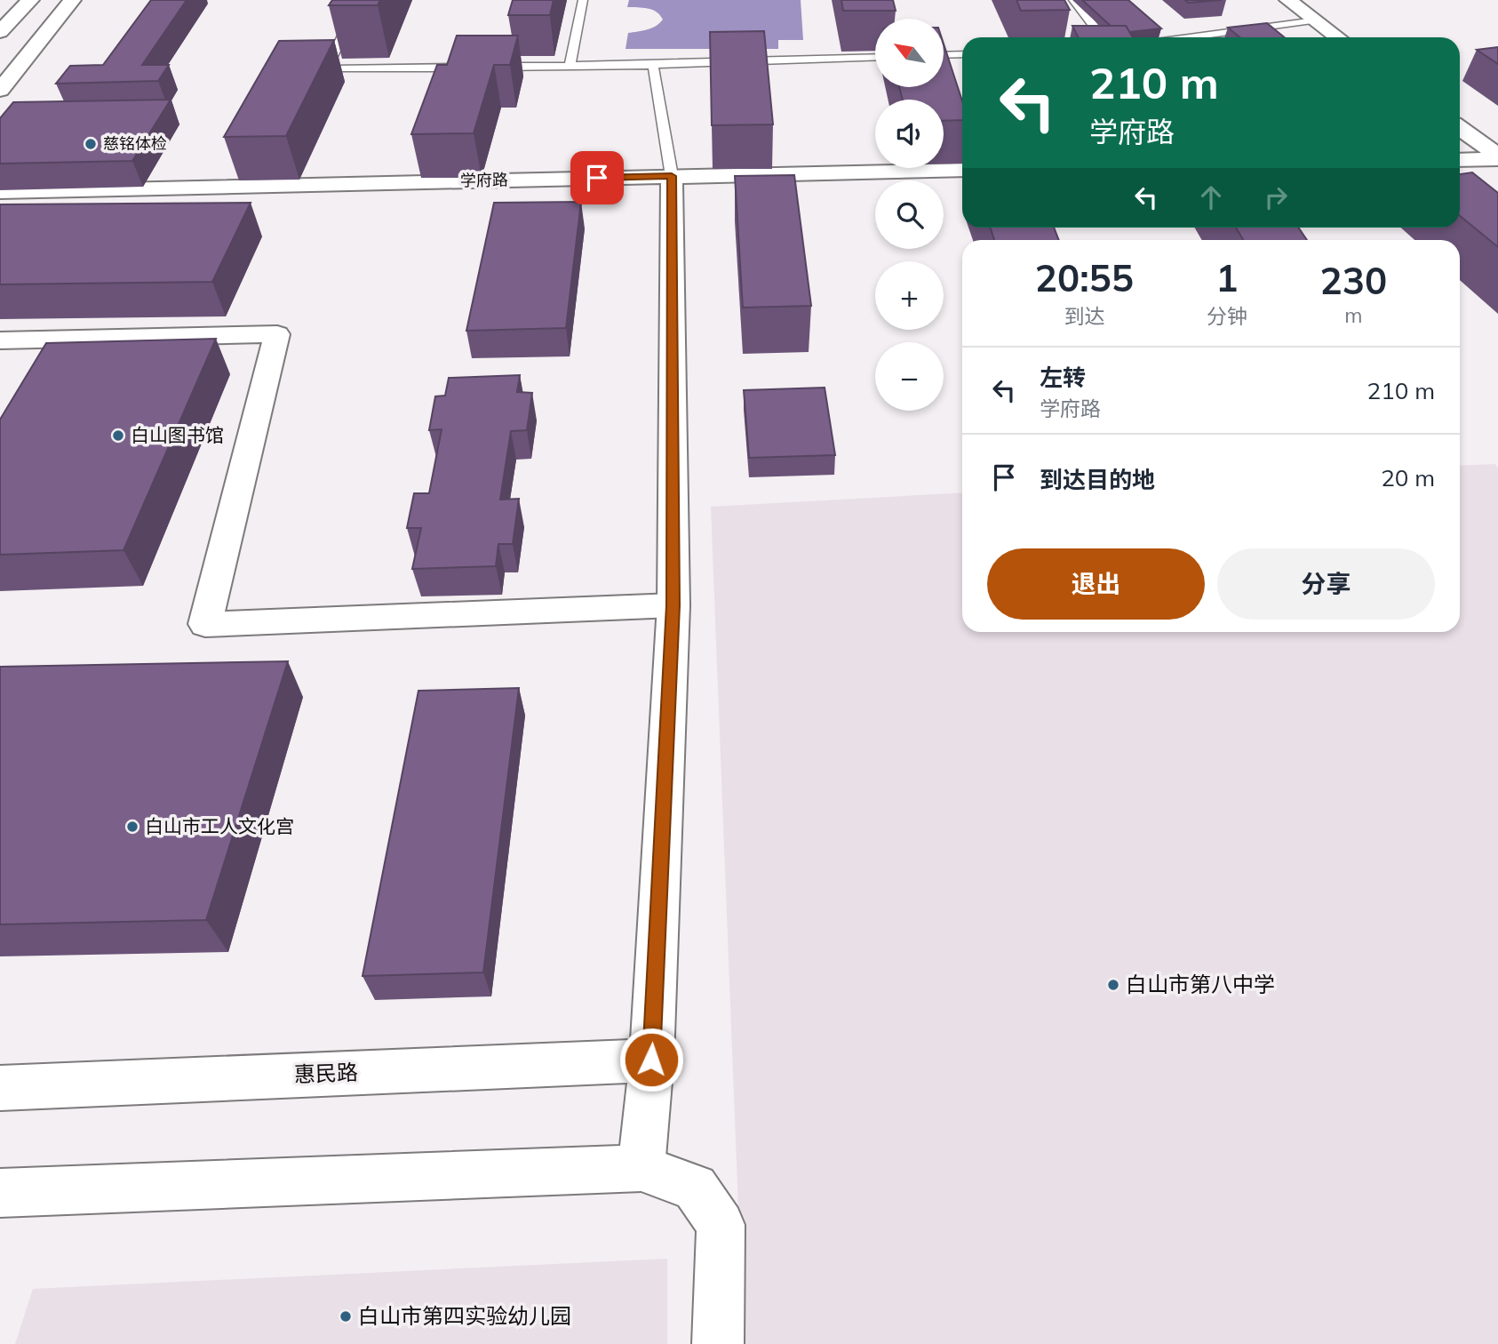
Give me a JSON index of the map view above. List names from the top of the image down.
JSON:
{
  "streets": {
    "street": ["学府路", "惠民路"]
  },
  "places": [
    "慈铭体检",
    "白山图书馆",
    "白山市工人文化宫",
    "白山市第八中学",
    "白山市第四实验幼儿园"
  ],
  "north": "top left",
  "page": {
    "map_buttons": ["+", "−"],
    "turn": ["210 m", "学府路"],
    "eta": [
      "20:55",
      "到达",
      "1",
      "分钟",
      "230",
      "m"
    ],
    "list": [
      {
        "name": "左转",
        "note": "学府路",
        "value": "210 m"
      },
      {
        "name": "到达目的地",
        "value": "20 m"
      }
    ],
    "buttons": ["退出", "分享"]
  }
}
